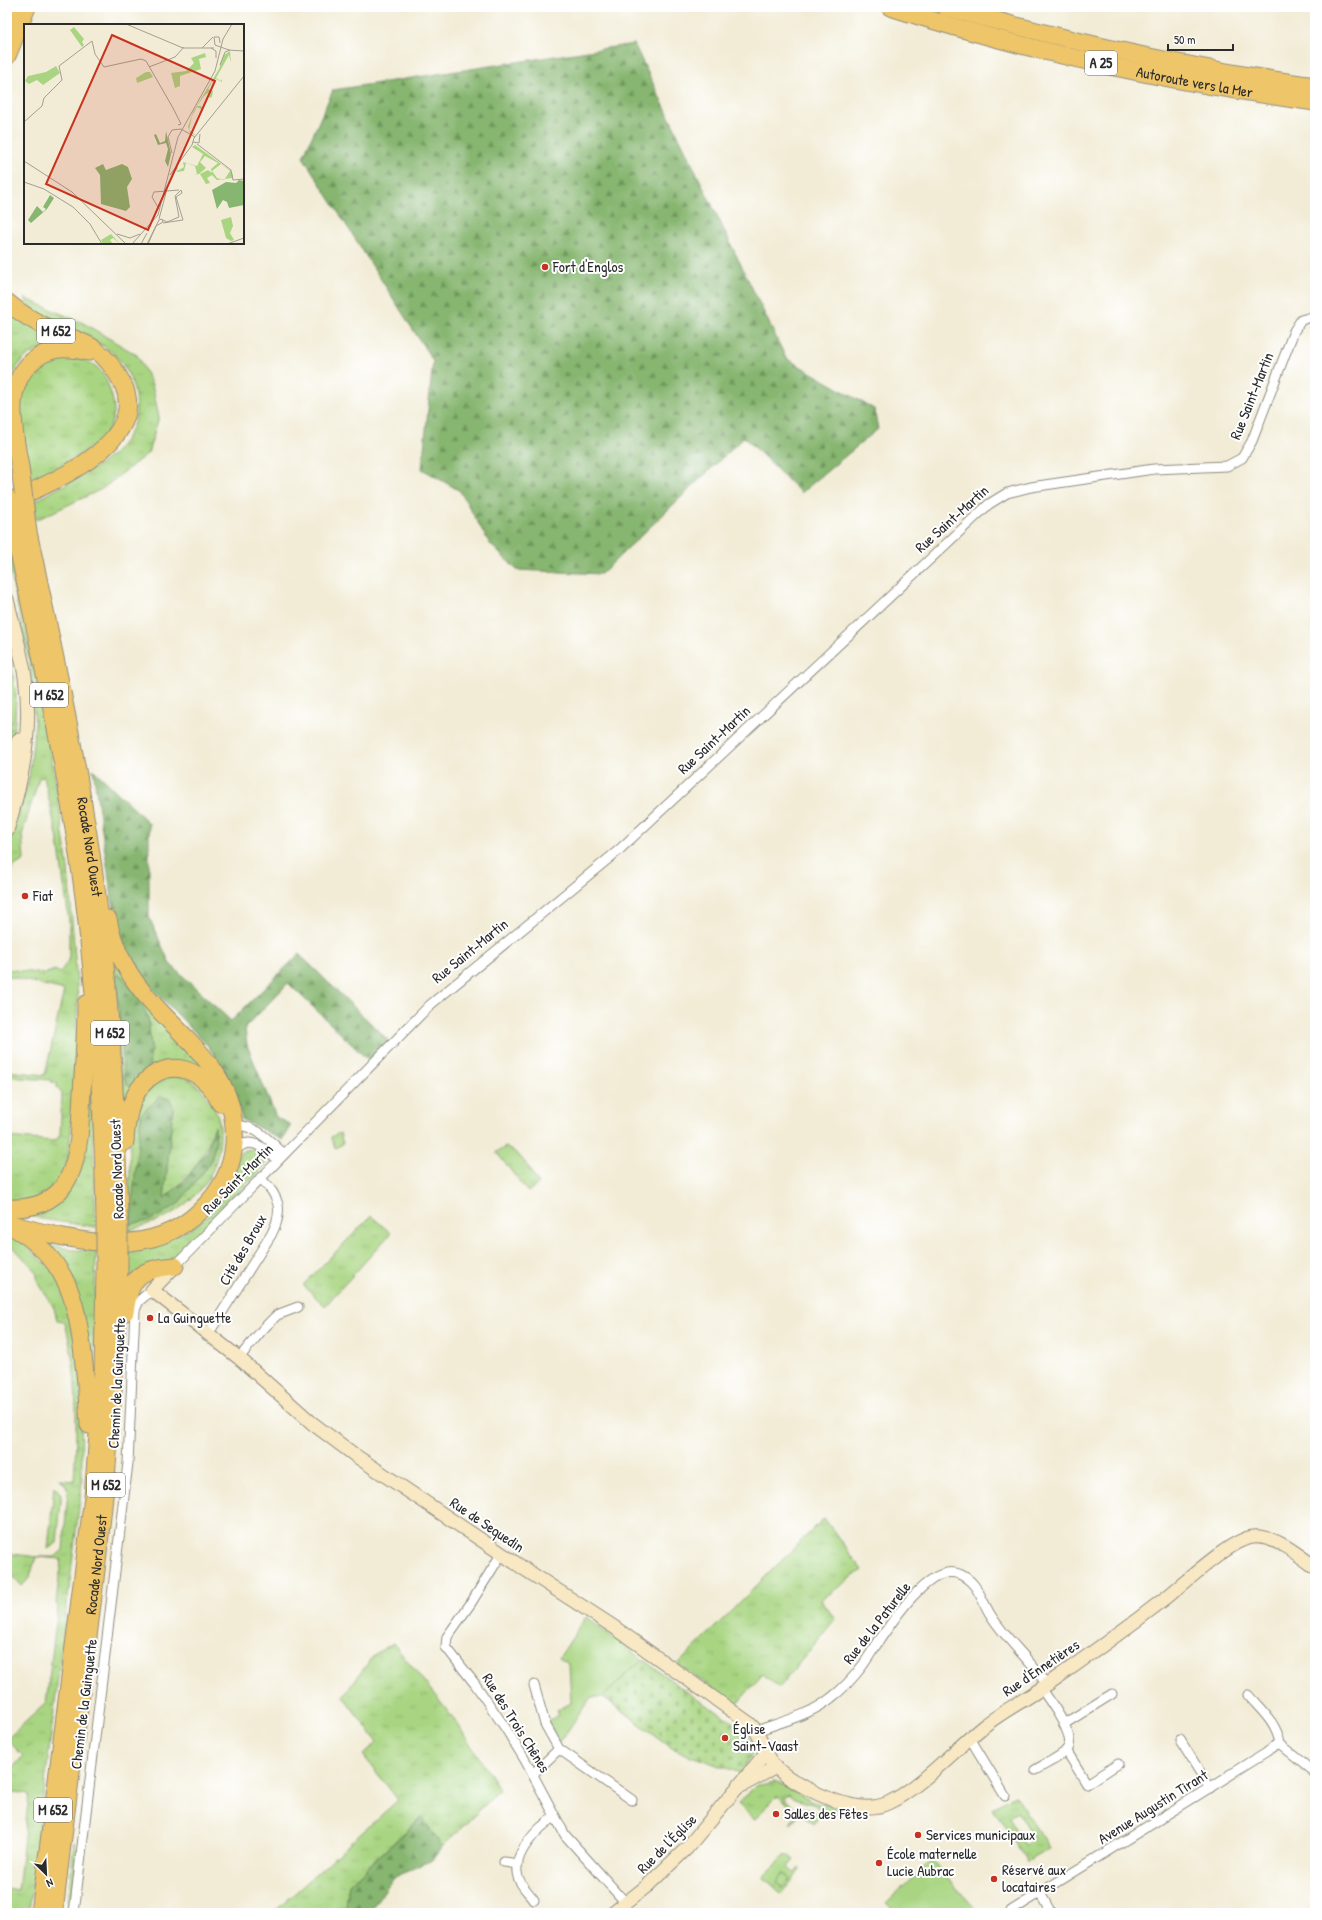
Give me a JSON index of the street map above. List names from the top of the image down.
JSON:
{
  "streets": {
    "highway": [
      "A 25",
      "Autoroute vers la Mer",
      "M 652",
      "Rocade Nord Ouest"
    ],
    "street": [
      "Rue Saint-Martin",
      "Cité des Broux",
      "Chemin de la Guinguette",
      "Rue de Sequedin",
      "Rue de la Paturelle",
      "Rue d'Ennetières",
      "Rue des Trois Chênes",
      "Avenue Augustin Tirant",
      "Rue de l'Église"
    ]
  },
  "crossings": [
    ["Rue Saint-Martin", "Cité des Broux"],
    ["Rue Saint-Martin", "Chemin de la Guinguette"],
    ["Rue Saint-Martin", "Rue de Sequedin"],
    ["Cité des Broux", "Rue de Sequedin"],
    ["Chemin de la Guinguette", "Rue de Sequedin"],
    ["Rue de Sequedin", "Rue de la Paturelle"],
    ["Rue de Sequedin", "Rue d'Ennetières"],
    ["Rue de Sequedin", "Rue des Trois Chênes"],
    ["Rue de la Paturelle", "Rue d'Ennetières"],
    ["Rue des Trois Chênes", "Rue de l'Église"]
  ],
  "places": [
    "Fort d'Englos",
    "Fiat",
    "La Guinguette",
    "Église Saint-Vaast",
    "Salles des Fêtes",
    "Services municipaux",
    "École maternelle Lucie Aubrac",
    "Réservé aux locataires"
  ],
  "scale_bar": "50 m",
  "north": "bottom right"
}
